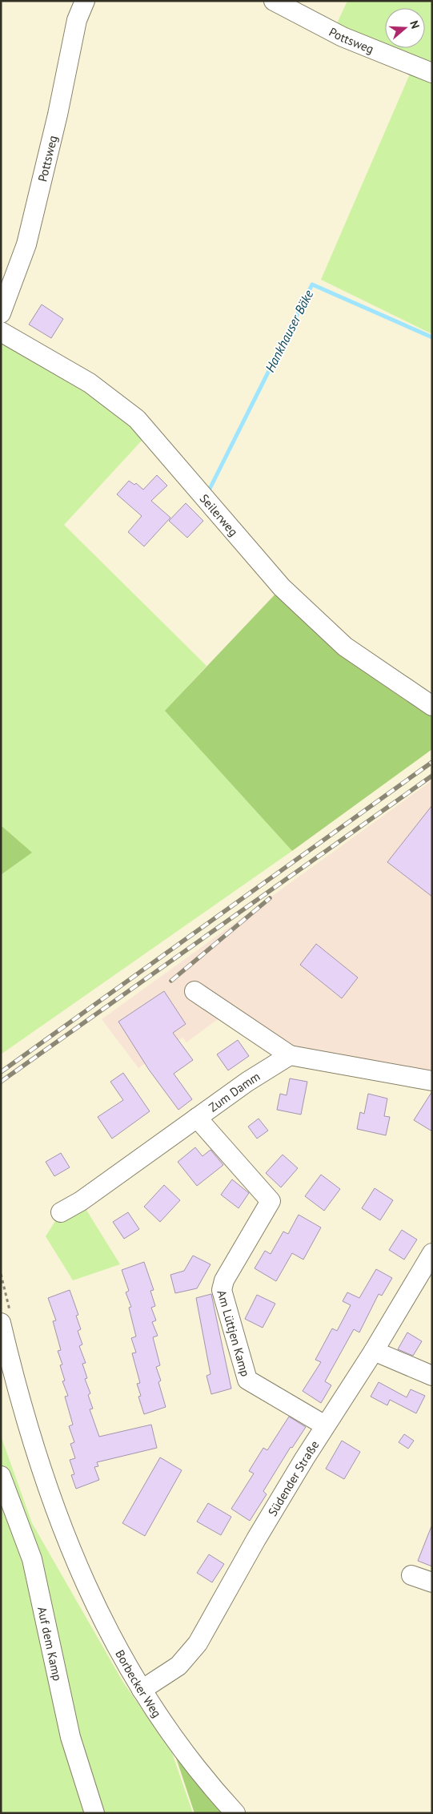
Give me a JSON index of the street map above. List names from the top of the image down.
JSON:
{
  "streets": {
    "street": [
      "Pottsweg",
      "Seilerweg",
      "Zum Damm",
      "Am Lüttjen Kamp",
      "Südender Straße",
      "Auf dem Kamp",
      "Borbecker Weg"
    ]
  },
  "crossings": [
    ["Zum Damm", "Am Lüttjen Kamp"],
    ["Am Lüttjen Kamp", "Südender Straße"],
    ["Südender Straße", "Borbecker Weg"]
  ],
  "water": ["Hankhauser Bäke"],
  "north": "right"
}
